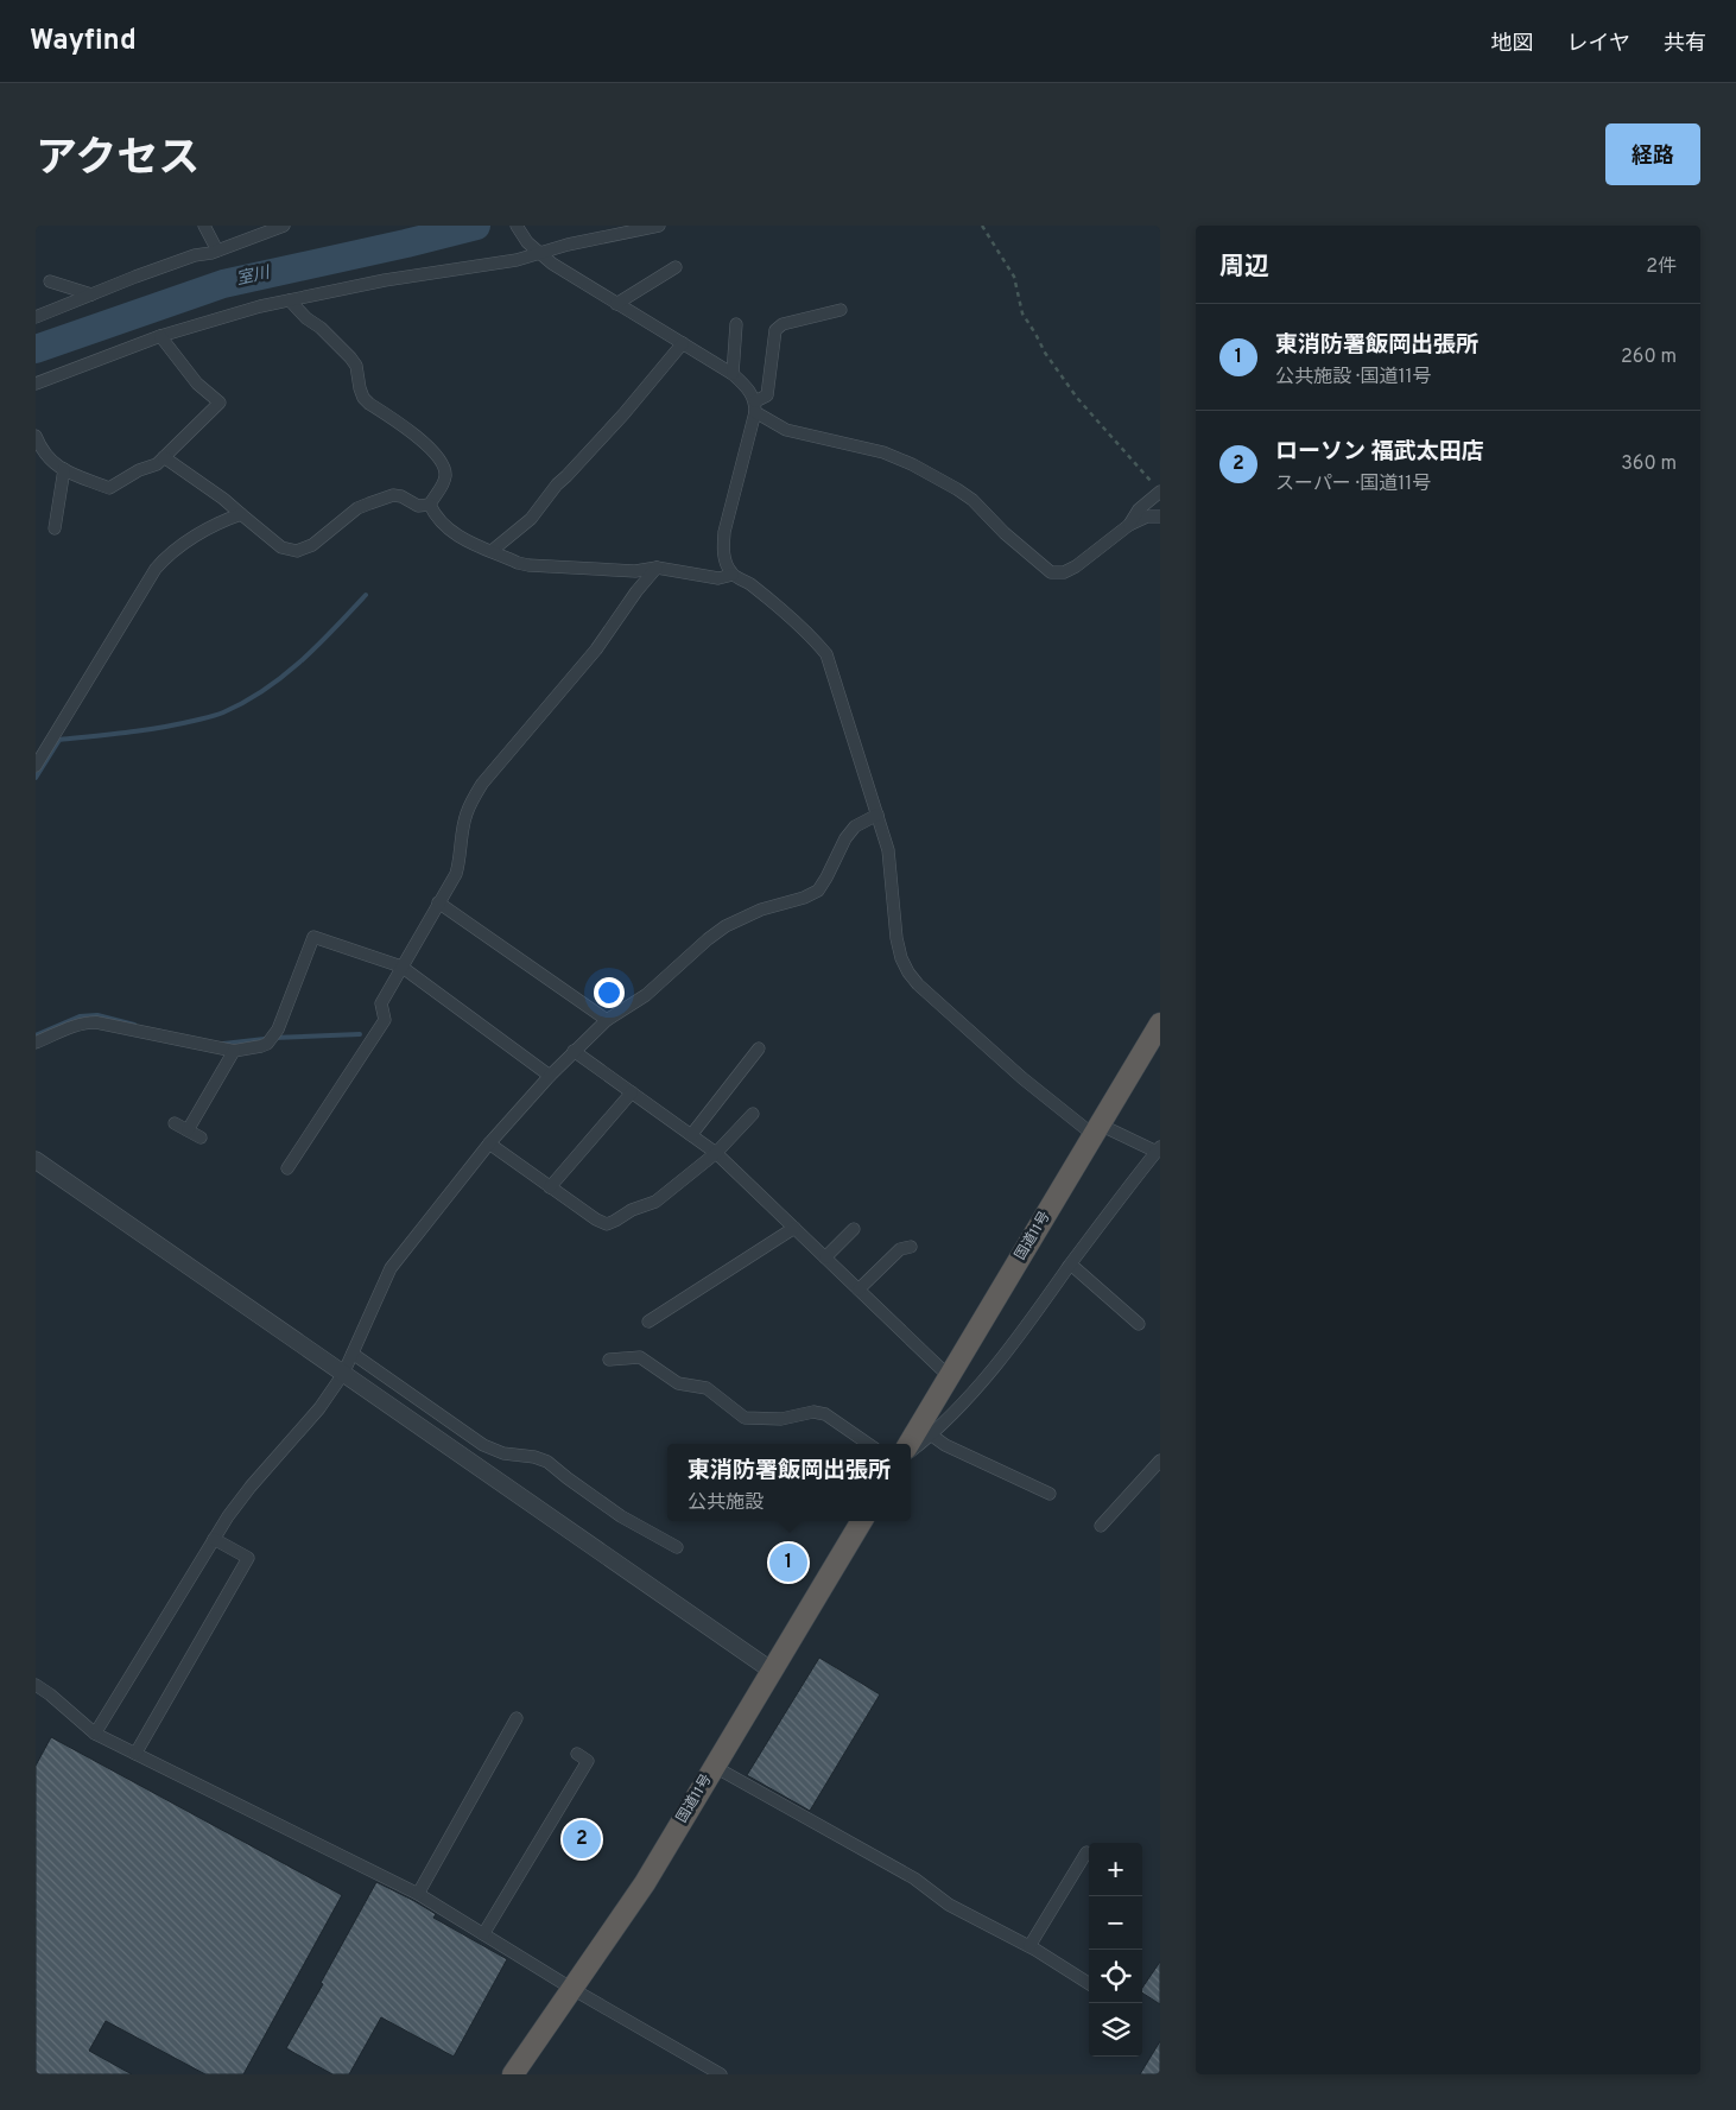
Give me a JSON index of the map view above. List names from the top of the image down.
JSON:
{
  "streets": {
    "highway": ["国道11号"]
  },
  "water": ["室川"],
  "page": {
    "header": "Wayfind",
    "nav": ["地図", "レイヤ", "共有"],
    "title": "アクセス",
    "buttons": "経路",
    "heading": ["周辺", "2件"],
    "list": [
      {
        "mark": "1",
        "name": "東消防署飯岡出張所",
        "note": "公共施設 · 国道11号",
        "value": "260 m"
      },
      {
        "mark": "2",
        "name": "ローソン 福武太田店",
        "note": "スーパー · 国道11号",
        "value": "360 m"
      }
    ],
    "popup": ["東消防署飯岡出張所", "公共施設"],
    "pins": ["1", "2"],
    "map_buttons": ["+", "−"]
  }
}
